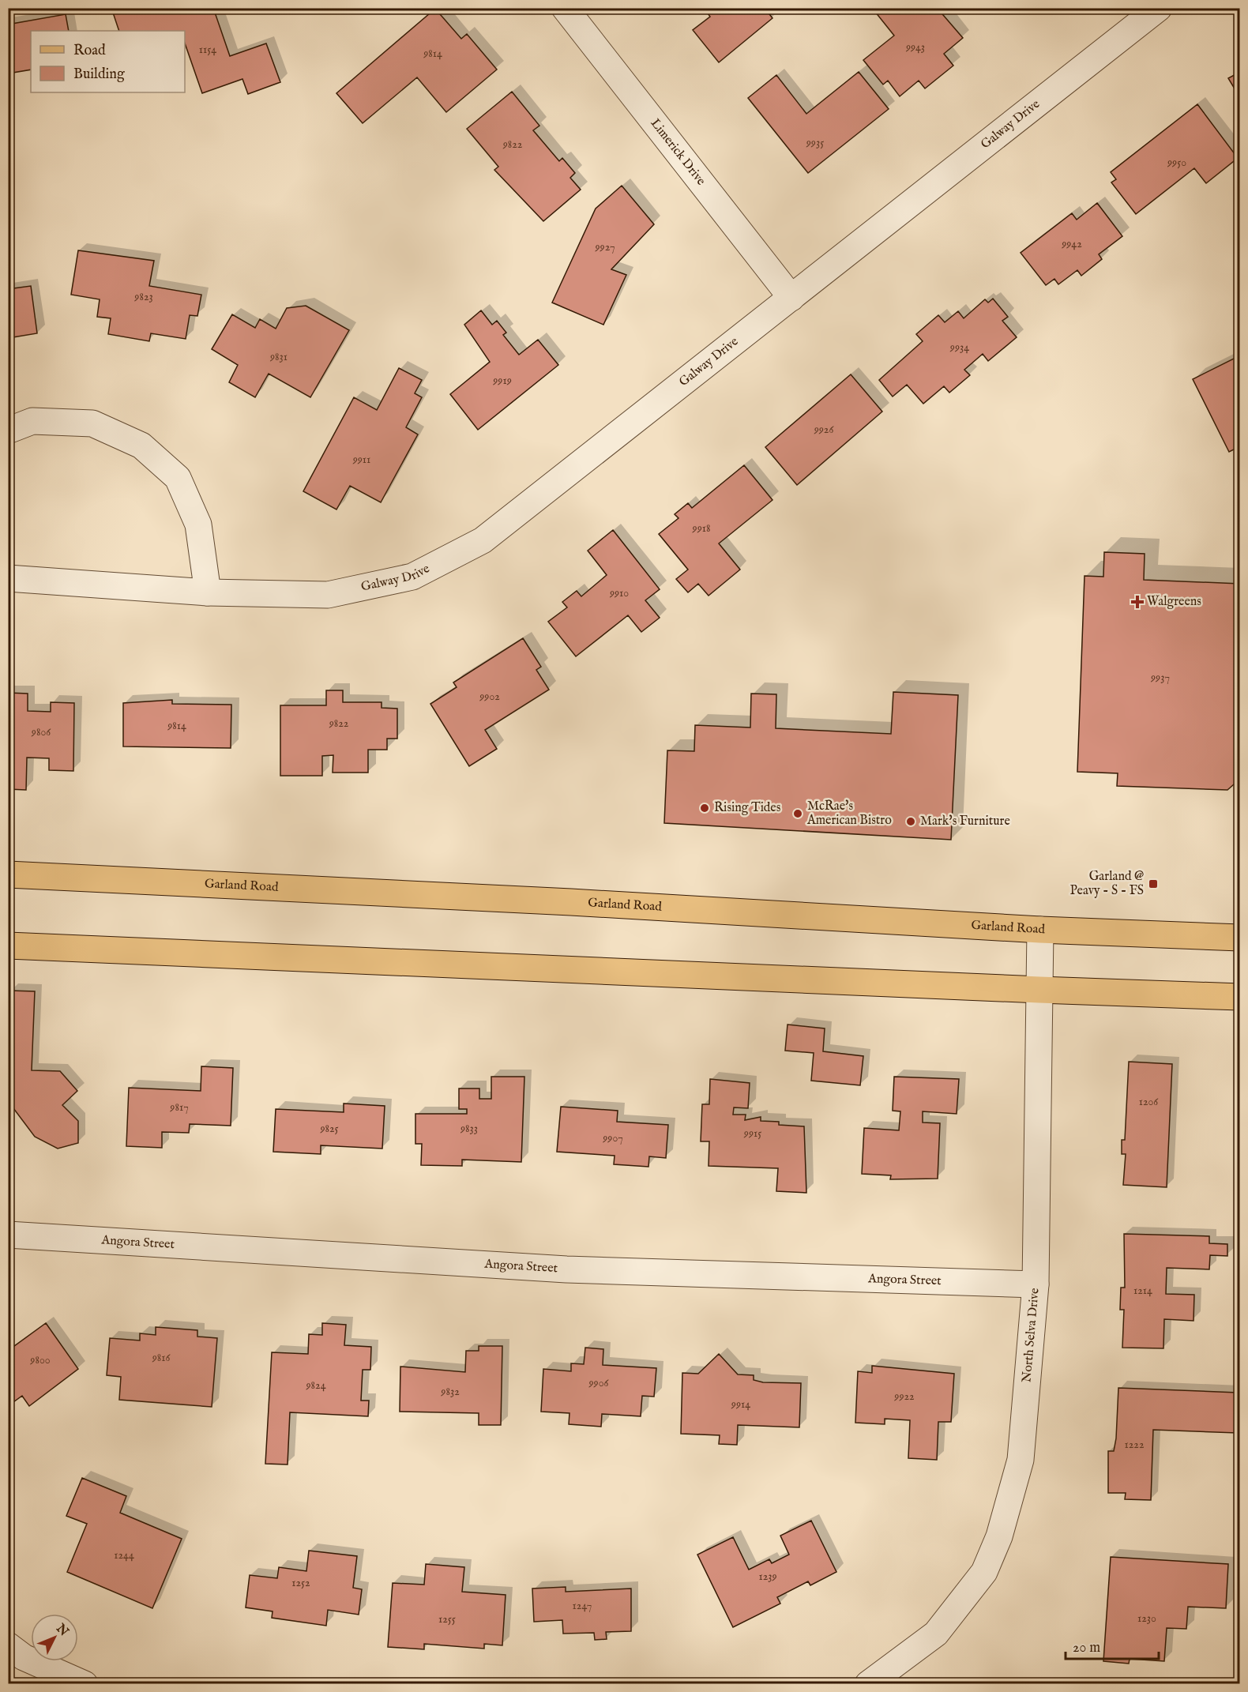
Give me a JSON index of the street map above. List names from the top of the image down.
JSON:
{
  "streets": {
    "main road": ["Garland Road"],
    "street": [
      "Galway Drive",
      "Limerick Drive",
      "Angora Street",
      "North Selva Drive"
    ]
  },
  "crossings": [
    ["Galway Drive", "Limerick Drive"],
    ["Garland Road", "North Selva Drive"],
    ["Angora Street", "North Selva Drive"]
  ],
  "places": {
    "health": ["Walgreens"],
    "other": ["Rising Tides", "McRae's American Bistro", "Mark's Furniture"],
    "transit": ["Garland @ Peavy - S - FS"]
  },
  "house_numbers": [
    "9943",
    "1154",
    "9814",
    "9935",
    "9822",
    "9950",
    "9942",
    "9927",
    "9823",
    "9934",
    "9831",
    "9919",
    "9926",
    "9911",
    "9918",
    "9910",
    "9937",
    "9902",
    "9822",
    "9814",
    "9806",
    "1206",
    "9817",
    "9825",
    "9833",
    "9915",
    "9907",
    "1214",
    "9816",
    "9800",
    "9906",
    "9824",
    "9832",
    "9922",
    "9914",
    "1222",
    "1244",
    "1239",
    "1252",
    "1247",
    "1230",
    "1255"
  ],
  "legend": ["Road", "Building"],
  "scale_bar": "20 m",
  "north": "top right"
}
